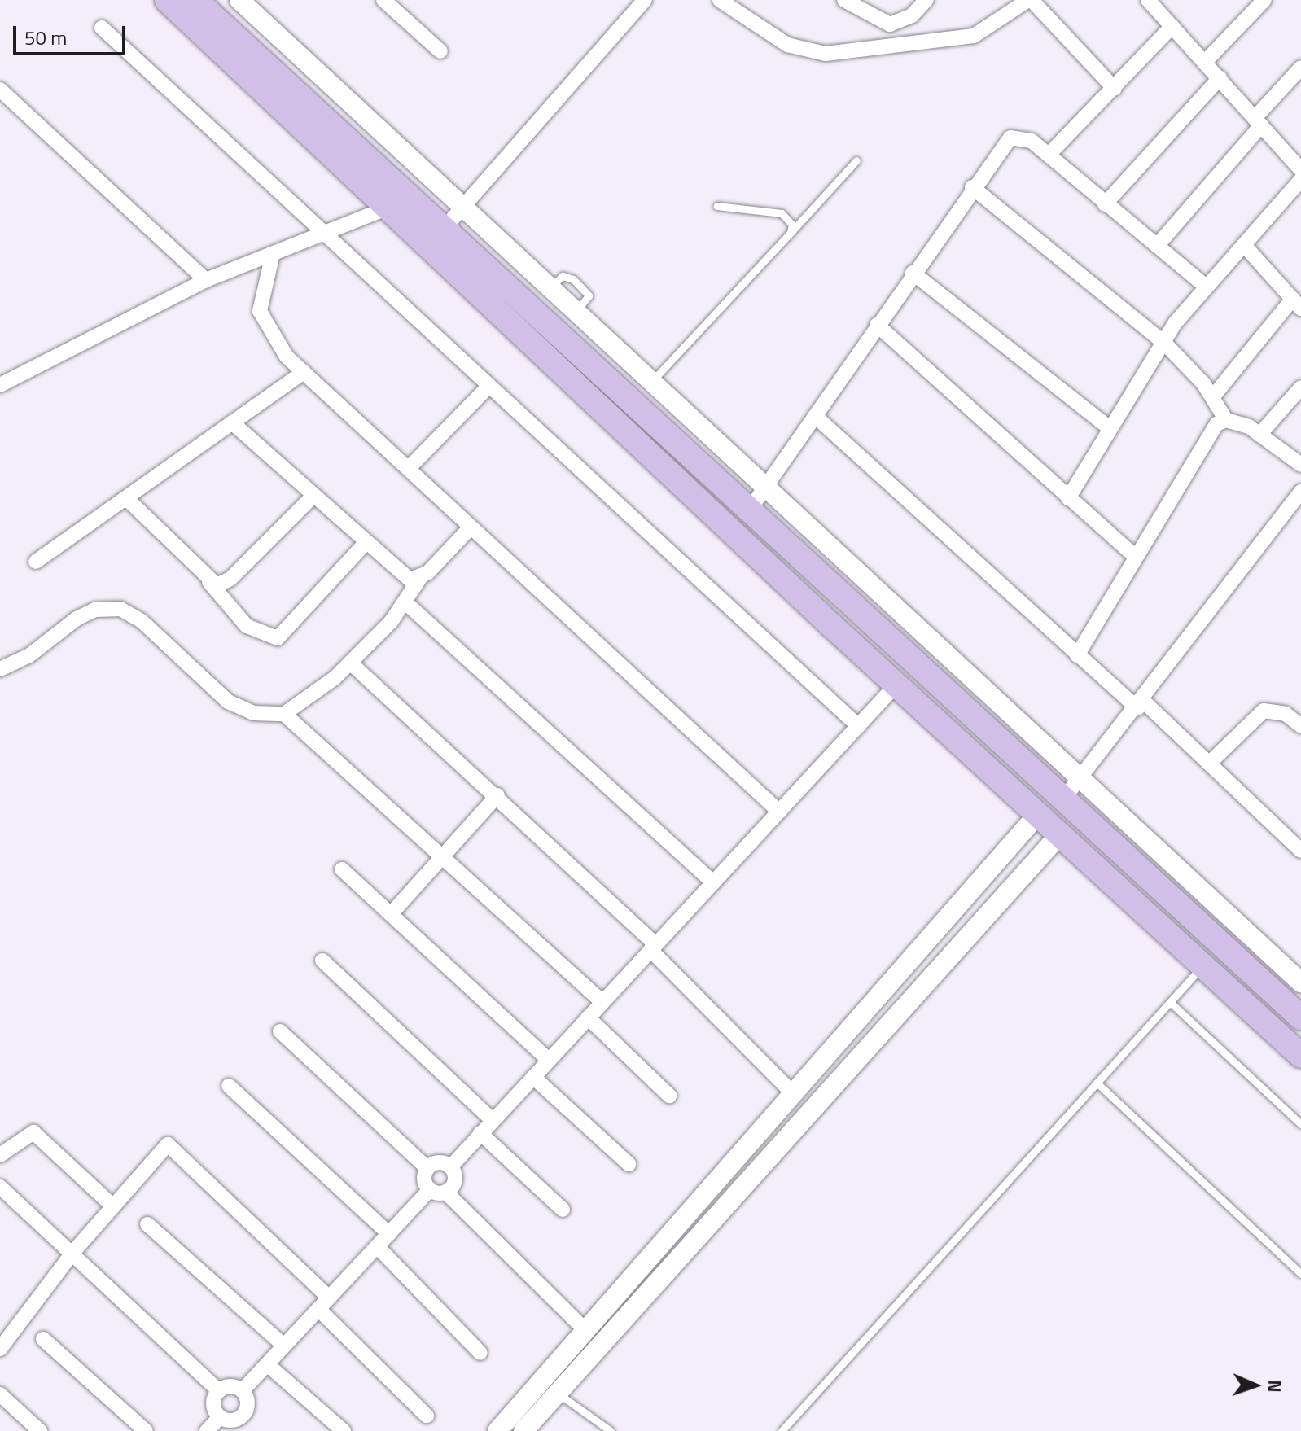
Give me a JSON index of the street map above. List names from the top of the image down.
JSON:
{
  "scale_bar": "50 m",
  "north": "right"
}
